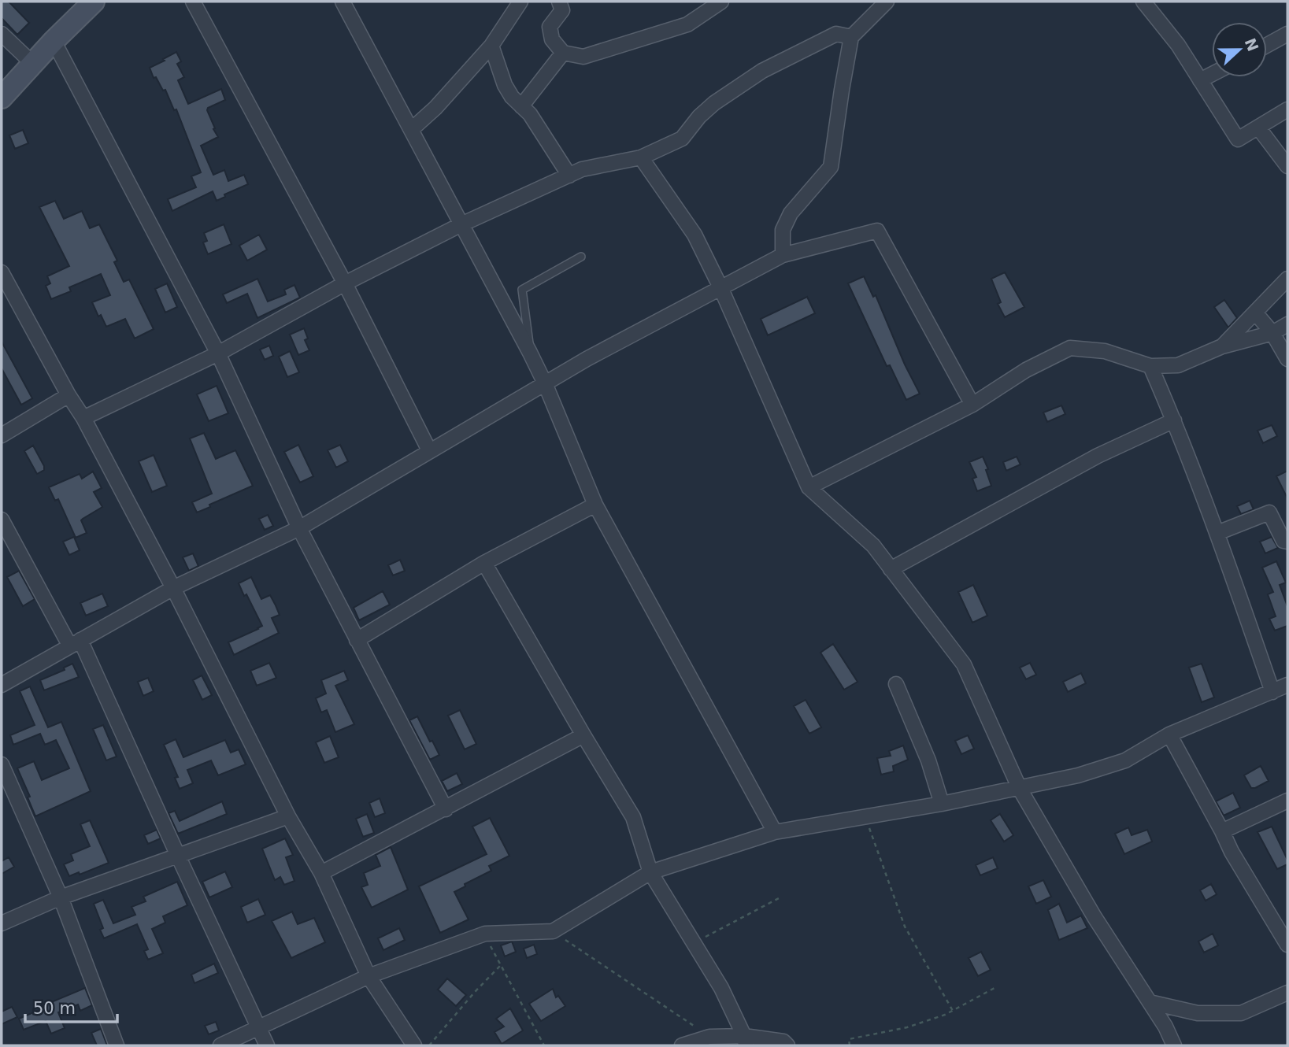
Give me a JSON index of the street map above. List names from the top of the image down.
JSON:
{
  "scale_bar": "50 m",
  "north": "right"
}
